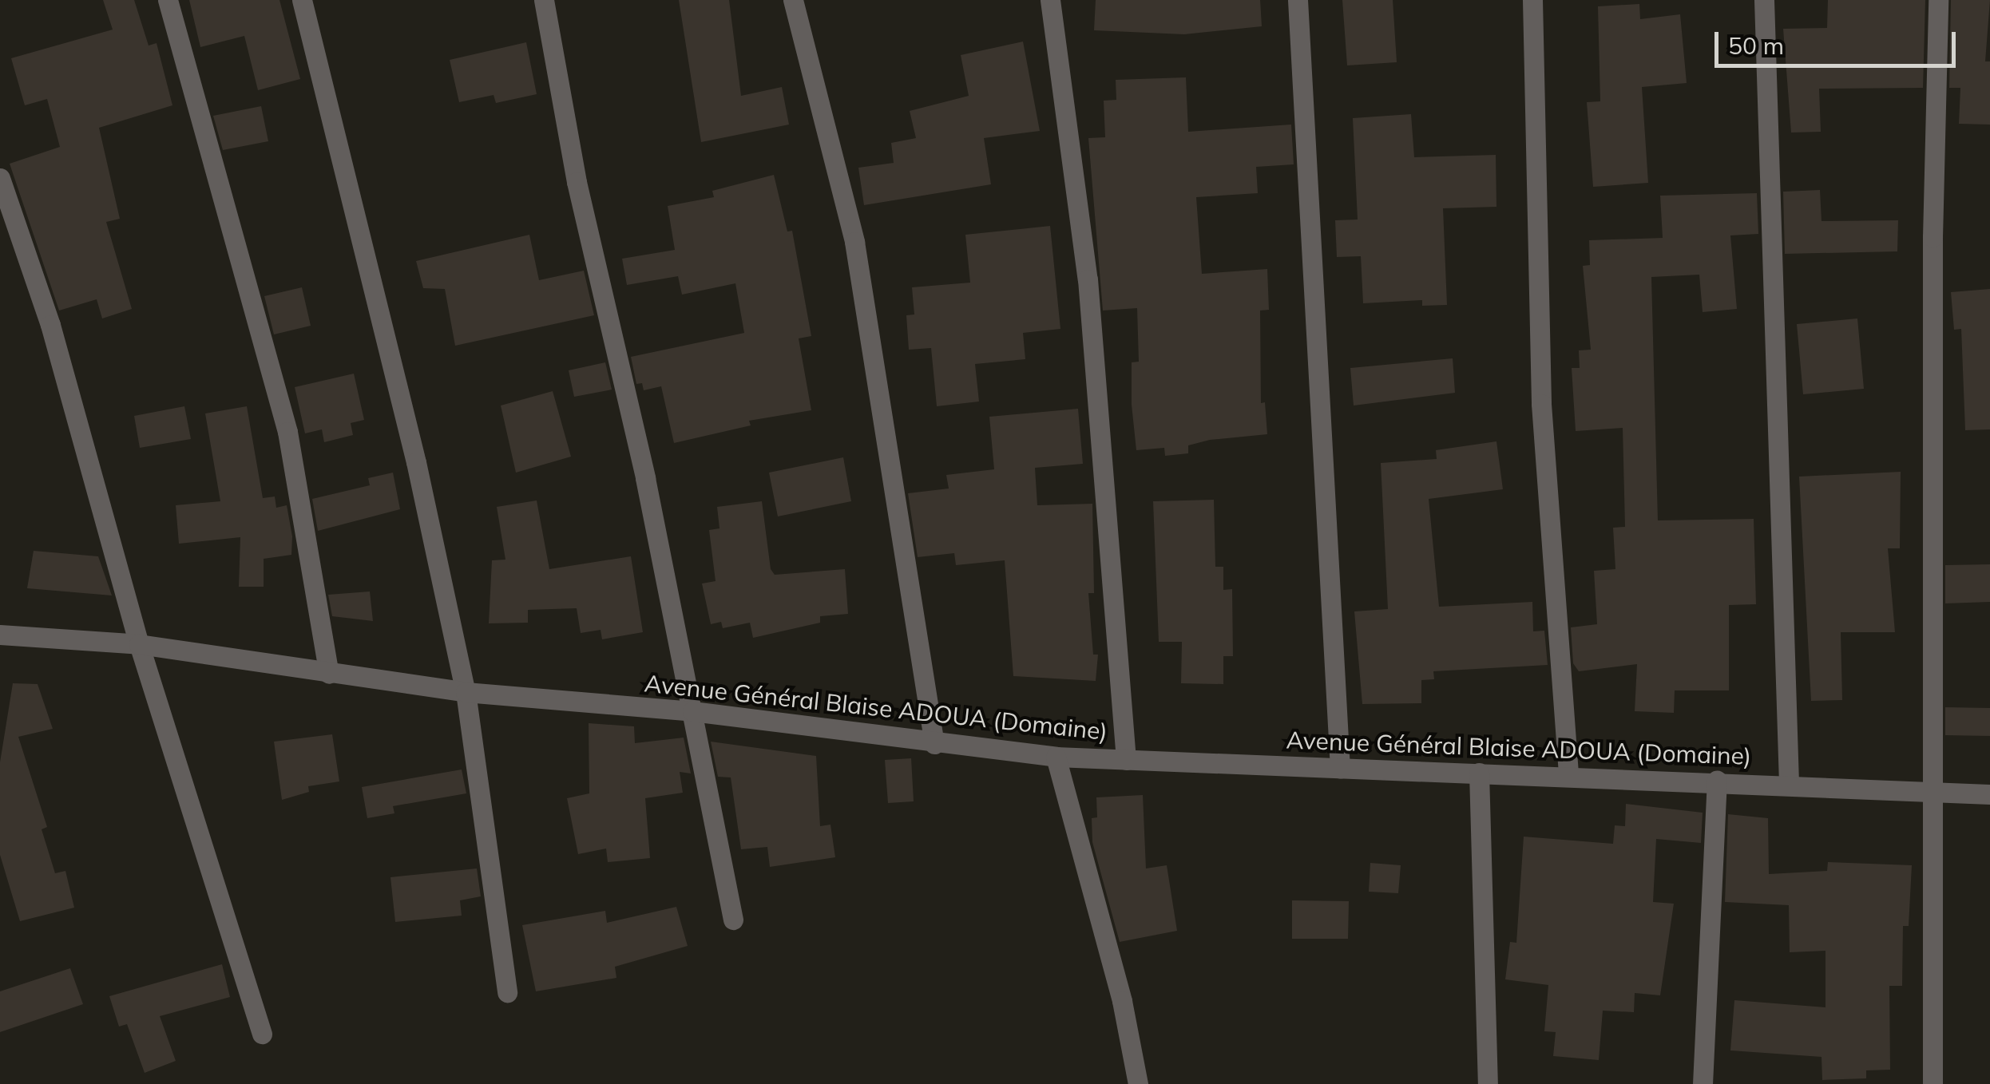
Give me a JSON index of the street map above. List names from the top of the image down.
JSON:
{
  "streets": {
    "street": ["Avenue Général Blaise ADOUA (Domaine)"]
  },
  "scale_bar": "50 m"
}
